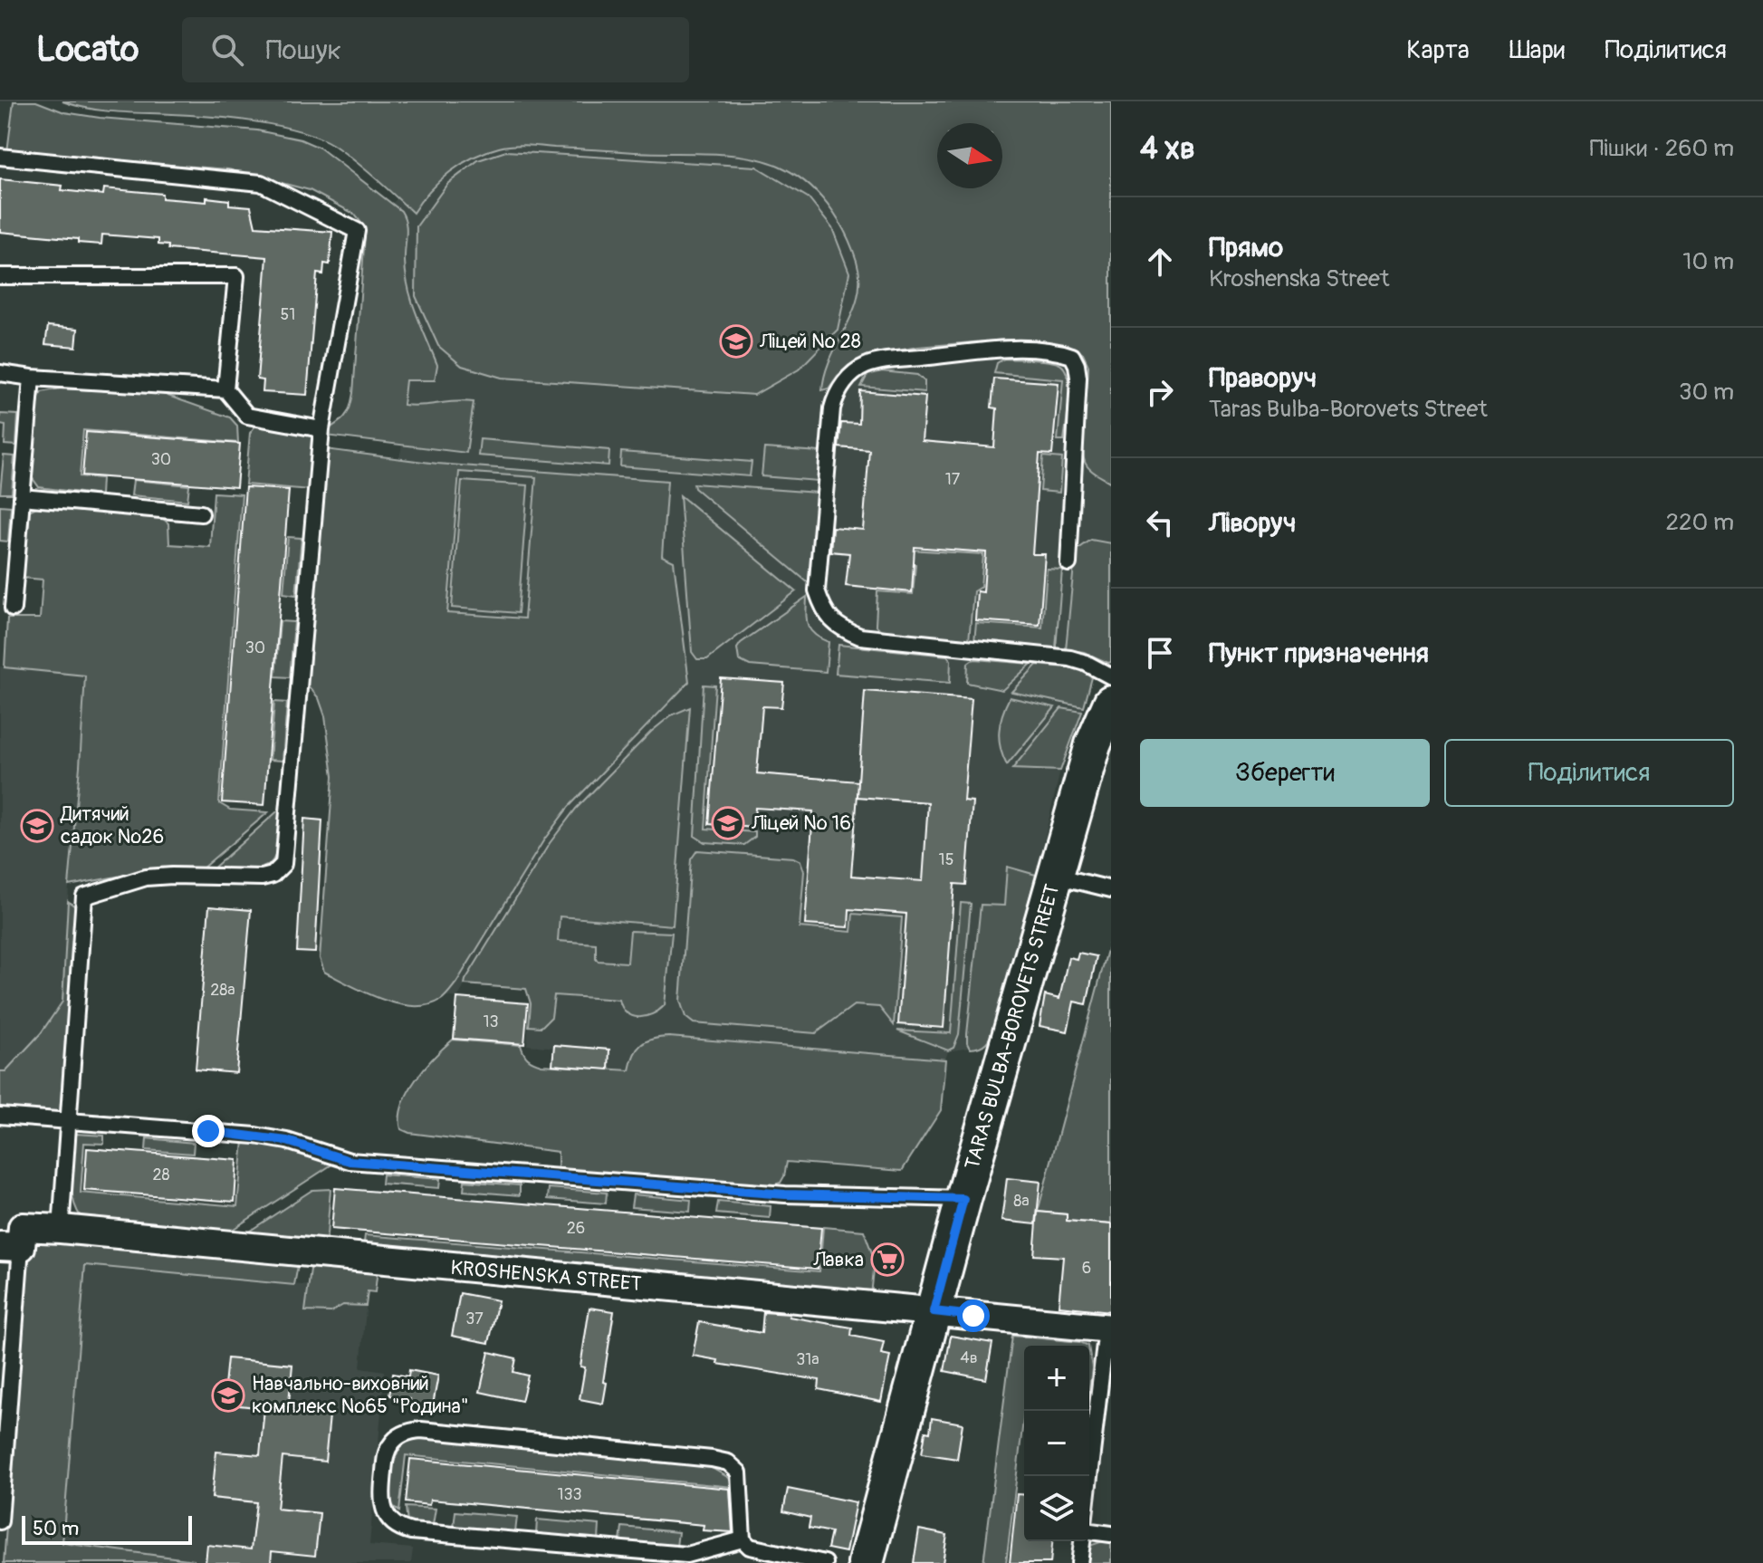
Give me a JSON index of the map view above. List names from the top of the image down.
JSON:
{
  "streets": {
    "street": ["TARAS BULBA-BOROVETS STREET", "KROSHENSKA STREET"]
  },
  "crossings": [
    ["TARAS BULBA-BOROVETS STREET", "KROSHENSKA STREET"]
  ],
  "places": {
    "school or university": [
      "Ліцей № 28",
      "Ліцей № 16",
      "Дитячий садок №26",
      "Навчально-виховний комплекс №65 \"Родина\""
    ],
    "supermarket": ["Лавка"]
  },
  "house_numbers": [
    "51",
    "30",
    "17",
    "30",
    "15",
    "28а",
    "13",
    "28",
    "8а",
    "26",
    "6",
    "37",
    "4в",
    "31а",
    "133"
  ],
  "scale_bar": "50 m",
  "north": "right",
  "page": {
    "header": "Locato",
    "search": "Пошук",
    "nav": ["Карта", "Шари", "Поділитися"],
    "heading": ["4 хв", "Пішки · 260 m"],
    "list": [
      ["Прямо", "Kroshenska Street", "10 m"],
      ["Праворуч", "Taras Bulba-Borovets Street", "30 m"],
      ["Ліворуч", "220 m"],
      "Пункт призначення"
    ],
    "buttons": ["Зберегти", "Поділитися"],
    "map_buttons": ["+", "−"],
    "scale": "50 m"
  }
}
